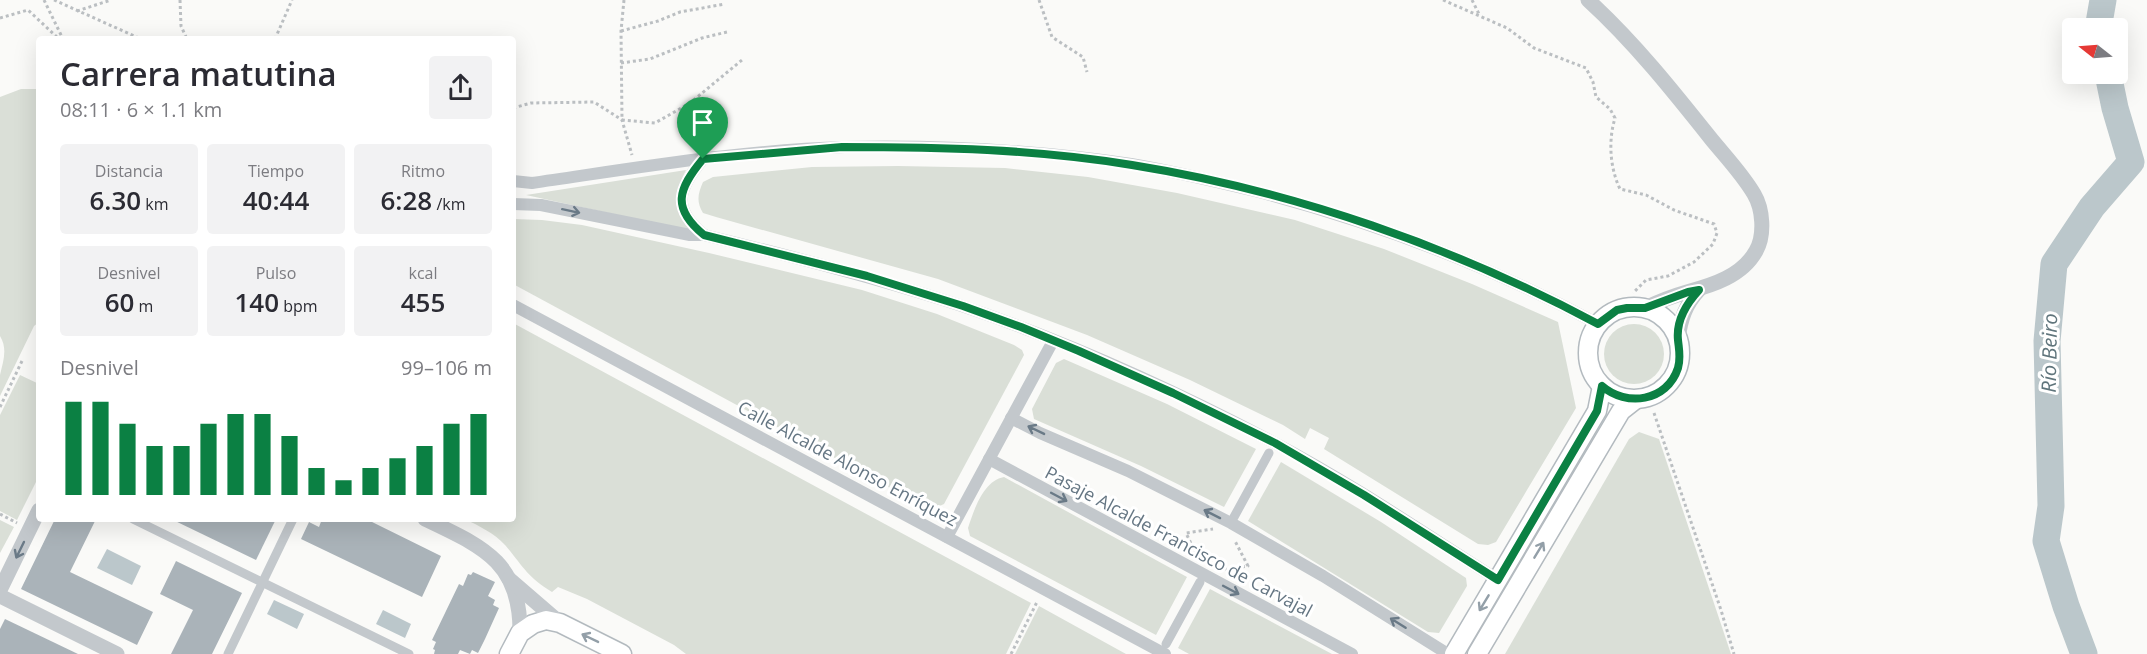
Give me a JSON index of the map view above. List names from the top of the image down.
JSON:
{
  "streets": {
    "street": ["Calle Alcalde Alonso Enríquez", "Pasaje Alcalde Francisco de Carvajal"]
  },
  "water": ["Río Beiro"],
  "north": "left",
  "page": {
    "heading": ["Carrera matutina", "08:11 · 6 × 1.1 km"],
    "stats": [
      ["Distancia", "6.30 km"],
      ["Tiempo", "40:44"],
      ["Ritmo", "6:28 /km"],
      ["Desnivel", "60 m"],
      ["Pulso", "140 bpm"],
      ["kcal", "455"]
    ],
    "chart": ["Desnivel", "99–106 m"]
  }
}
